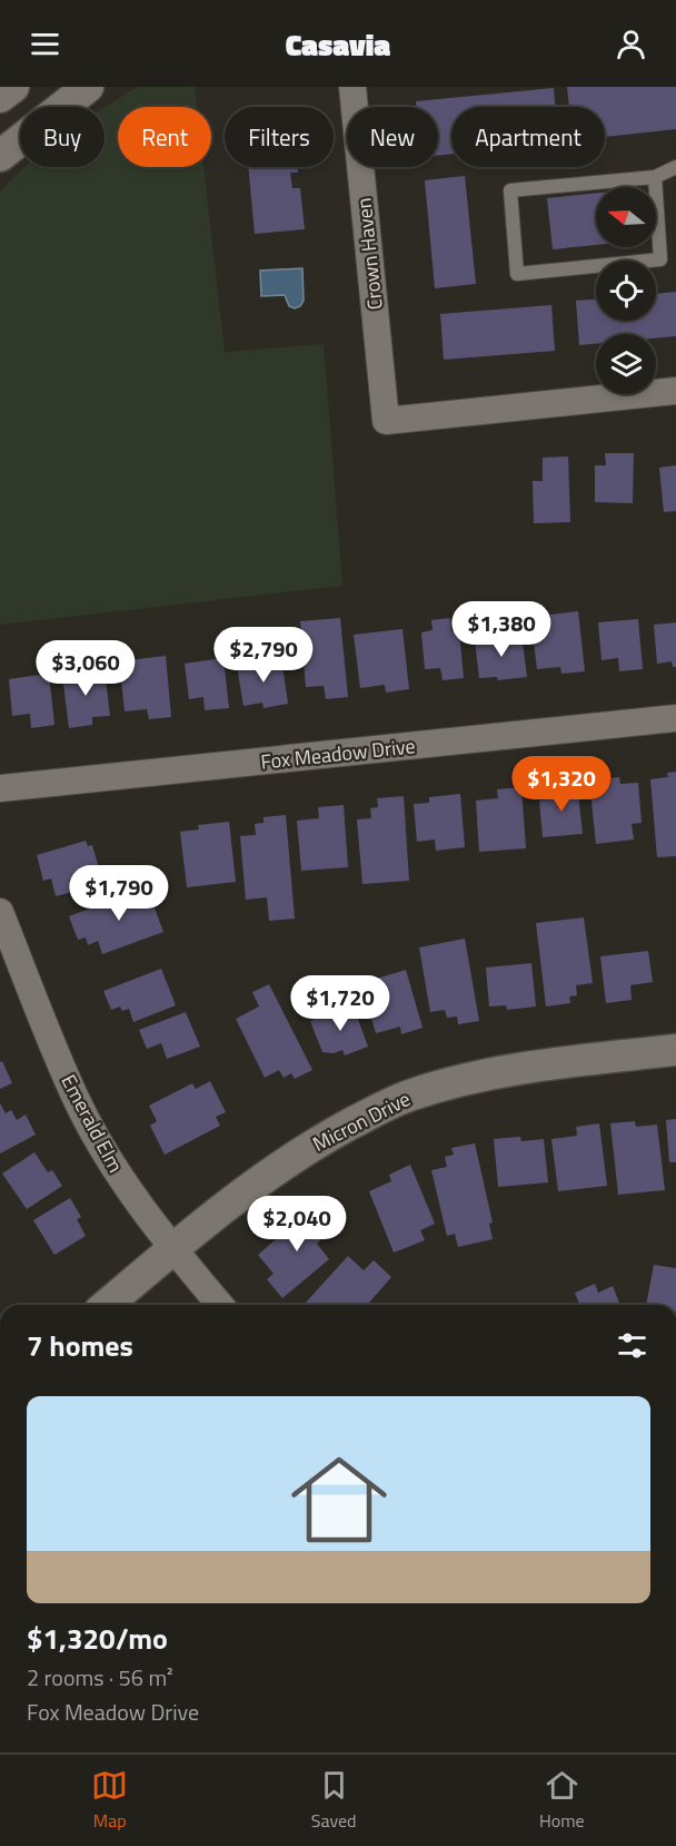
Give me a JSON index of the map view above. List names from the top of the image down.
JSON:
{
  "streets": {
    "street": [
      "Crown Haven",
      "Fox Meadow Drive",
      "Micron Drive",
      "Emerald Elm"
    ]
  },
  "crossings": [
    ["Micron Drive", "Emerald Elm"]
  ],
  "north": "left",
  "page": {
    "header": "Casavia",
    "chip": [
      "Buy",
      "Rent",
      "Filters",
      "New",
      "Apartment"
    ],
    "price": [
      "$1,380",
      "$2,790",
      "$3,060",
      "$1,320",
      "$1,790",
      "$1,720",
      "$2,040"
    ],
    "heading": "7 homes",
    "list": [
      {
        "name": "$1,320/mo",
        "note": "2 rooms · 56 m² · Fox Meadow Drive"
      }
    ],
    "tabs": ["Map", "Saved", "Home"]
  }
}
